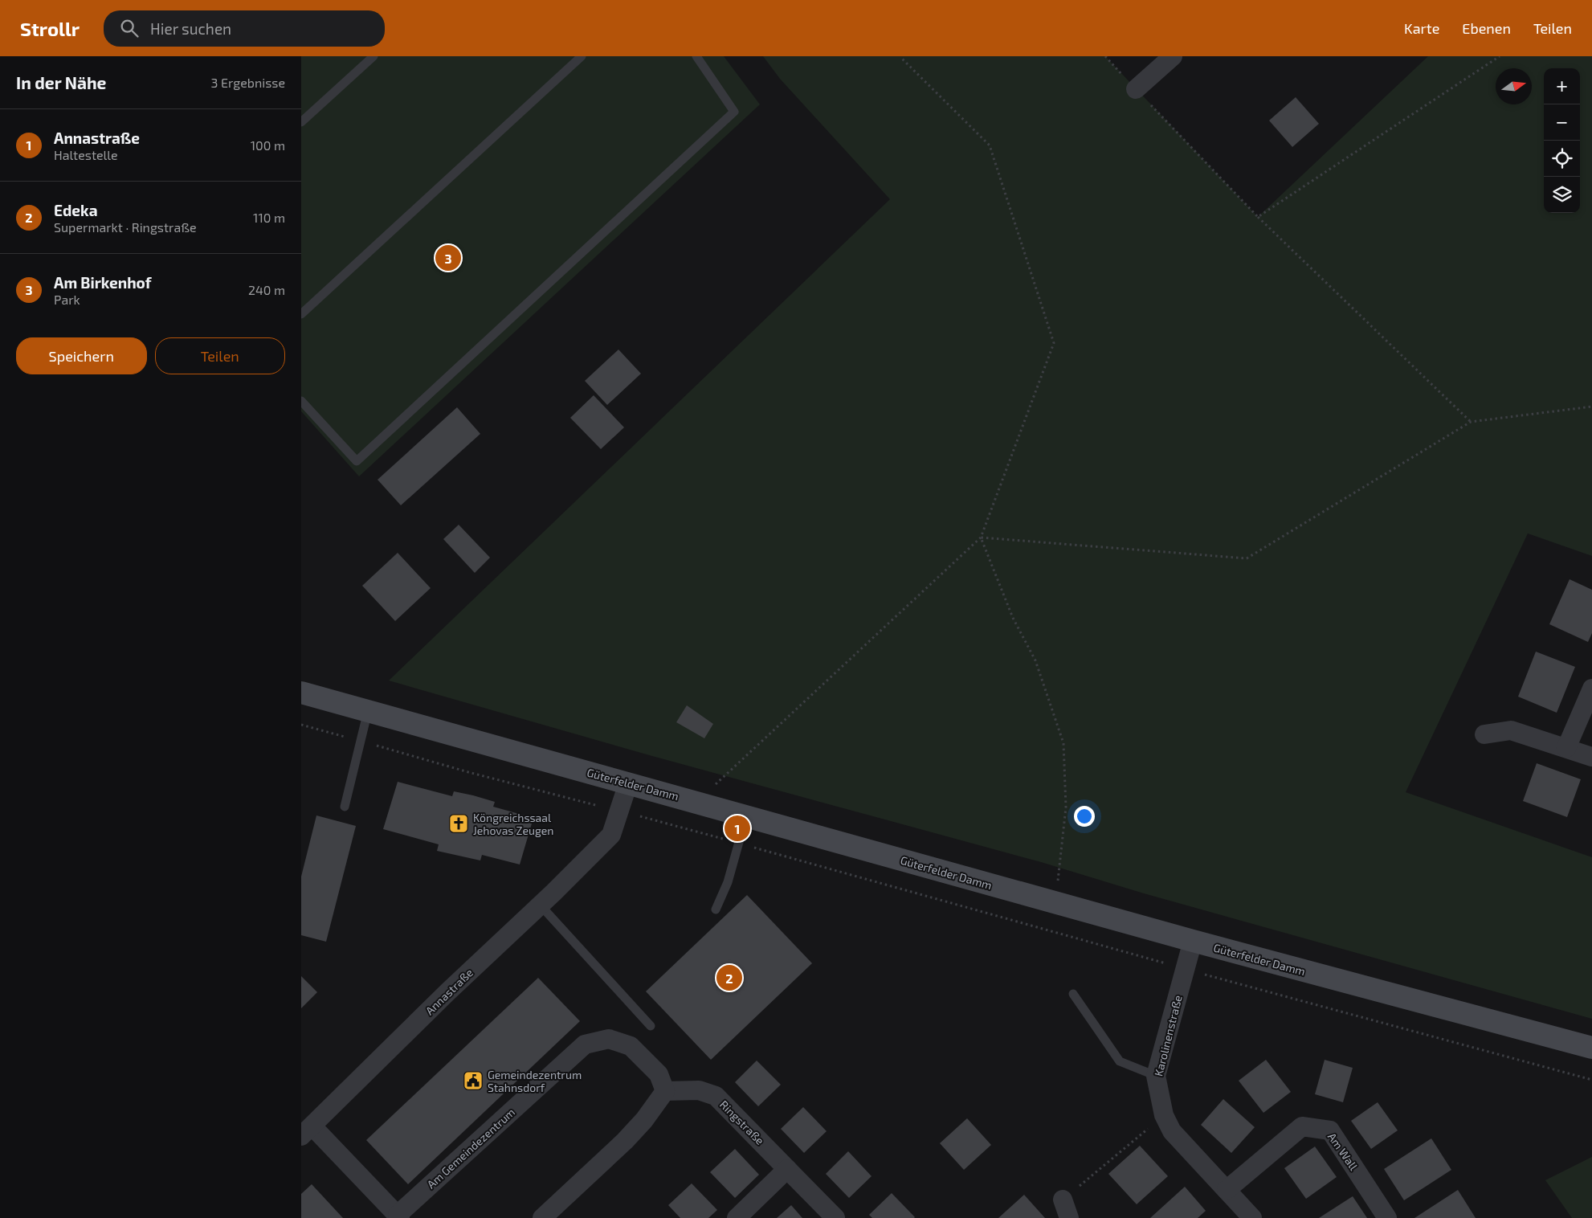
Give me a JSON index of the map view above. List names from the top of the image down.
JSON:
{
  "streets": {
    "street": [
      "Güterfelder Damm",
      "Annastraße",
      "Karolinenstraße",
      "Ringstraße",
      "Am Gemeindezentrum",
      "Am Wall"
    ]
  },
  "crossings": [
    ["Güterfelder Damm", "Annastraße"],
    ["Güterfelder Damm", "Karolinenstraße"],
    ["Annastraße", "Am Gemeindezentrum"],
    ["Karolinenstraße", "Am Wall"],
    ["Ringstraße", "Am Gemeindezentrum"]
  ],
  "places": {
    "church": ["Köngreichssaal Jehovas Zeugen"],
    "public building": ["Gemeindezentrum Stahnsdorf"]
  },
  "north": "right",
  "page": {
    "header": "Strollr",
    "search": "Hier suchen",
    "nav": ["Karte", "Ebenen", "Teilen"],
    "heading": ["In der Nähe", "3 Ergebnisse"],
    "map_buttons": ["+", "−"],
    "list": [
      {
        "mark": "1",
        "name": "Annastraße",
        "note": "Haltestelle",
        "value": "100 m"
      },
      {
        "mark": "2",
        "name": "Edeka",
        "note": "Supermarkt · Ringstraße",
        "value": "110 m"
      },
      {
        "mark": "3",
        "name": "Am Birkenhof",
        "note": "Park",
        "value": "240 m"
      }
    ],
    "pins": ["3", "1", "2"],
    "buttons": ["Speichern", "Teilen"]
  }
}
